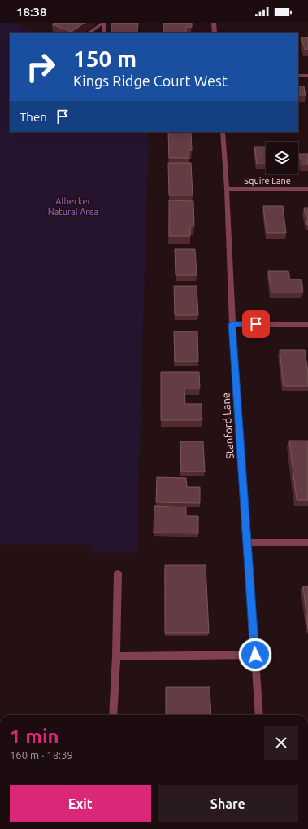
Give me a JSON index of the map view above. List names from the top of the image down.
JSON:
{
  "streets": {
    "street": ["Squire Lane", "Stanford Lane"]
  },
  "crossings": [
    ["Squire Lane", "Stanford Lane"]
  ],
  "parks": ["Albecker Natural Area"],
  "page": {
    "status": "18:38",
    "turn": ["150 m", "Kings Ridge Court West"],
    "then": "Then",
    "heading": ["1 min", "160 m · 18:39"],
    "buttons": ["Exit", "Share"]
  }
}
